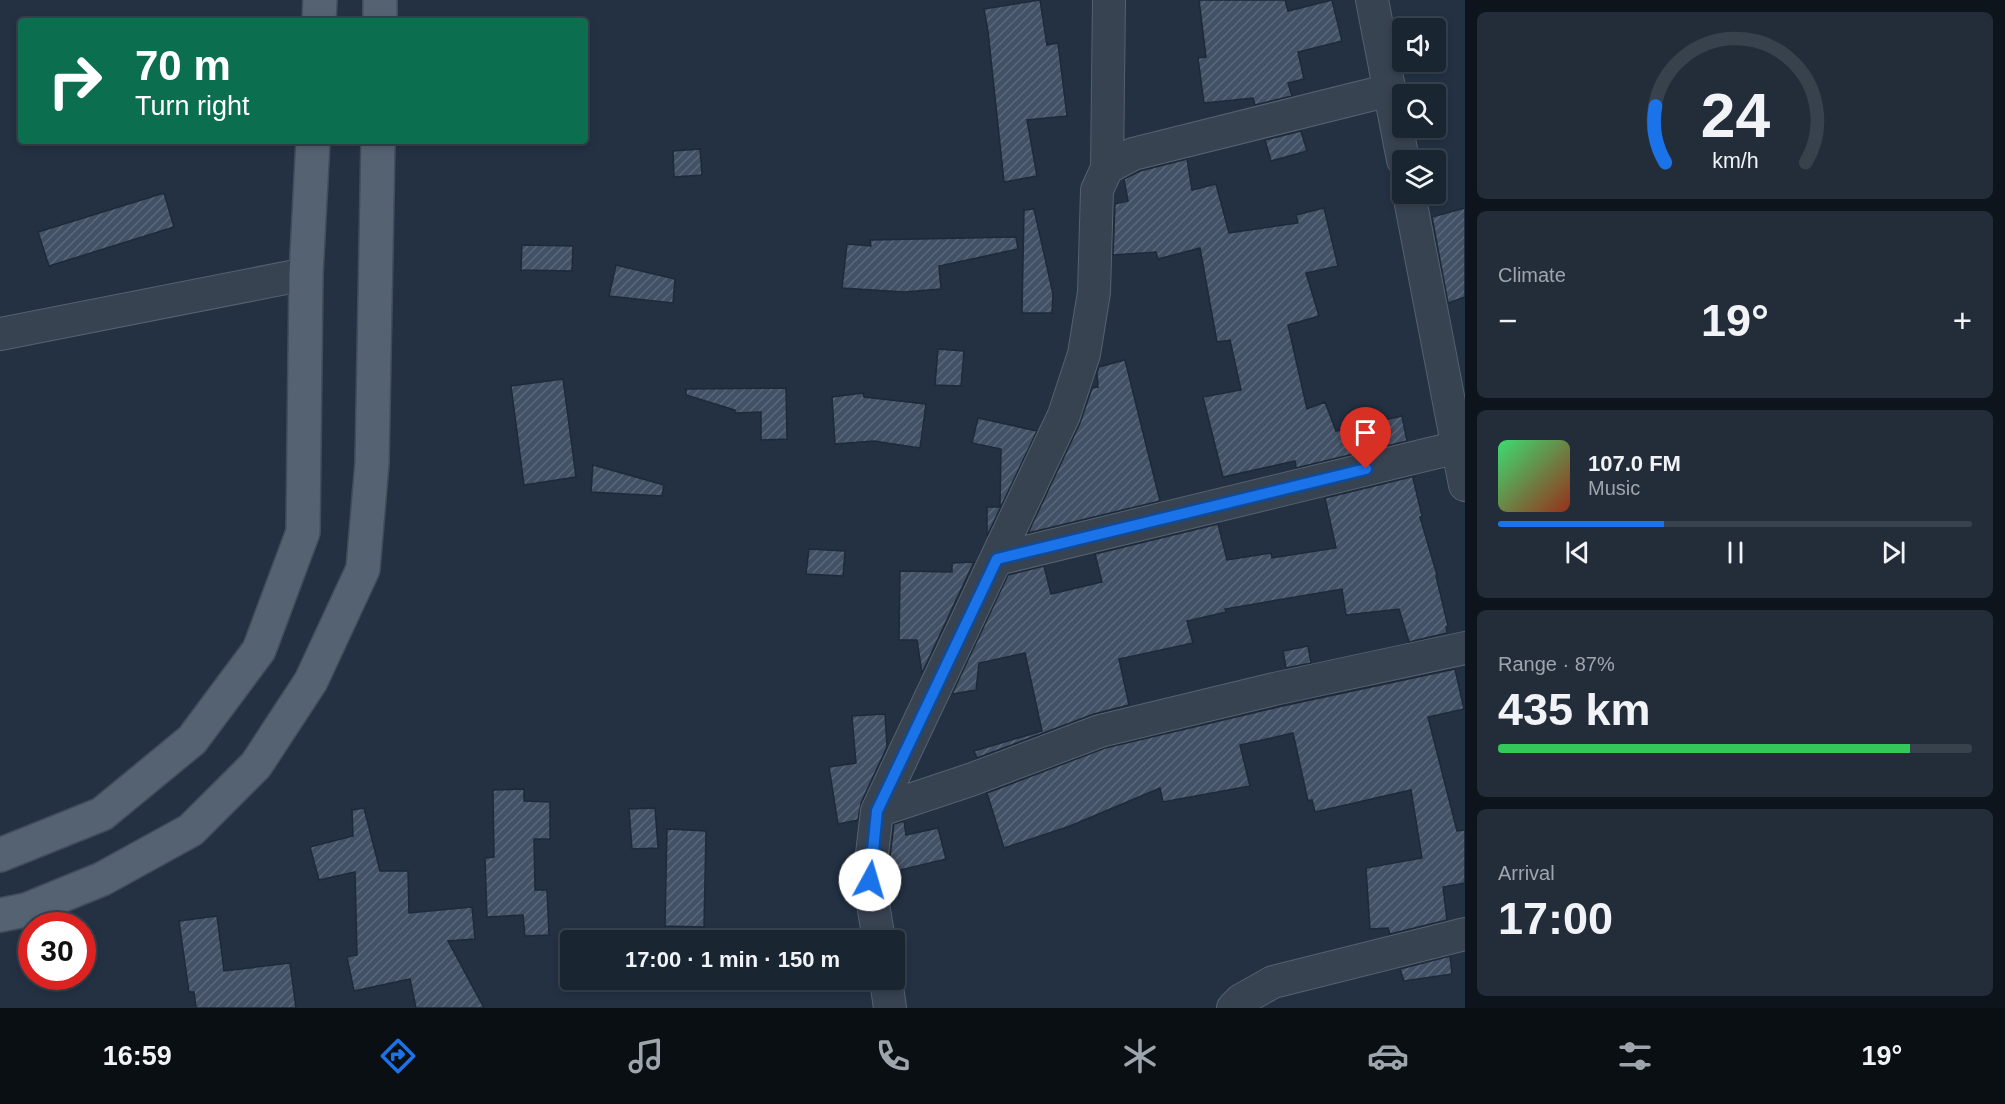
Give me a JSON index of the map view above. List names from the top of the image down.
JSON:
{
  "page": {
    "turn": ["70 m", "Turn right"],
    "tile": [
      "Climate",
      ["Range · 87%", "435 km"],
      ["Arrival", "17:00"]
    ],
    "heat": ["−", "19°", "+"],
    "song": ["107.0 FM", "Music"],
    "limit": "30",
    "trip": "17:00 · 1 min · 150 m",
    "tabs": ["16:59", "19°"],
    "gauge": ["24", "km/h"]
  }
}
